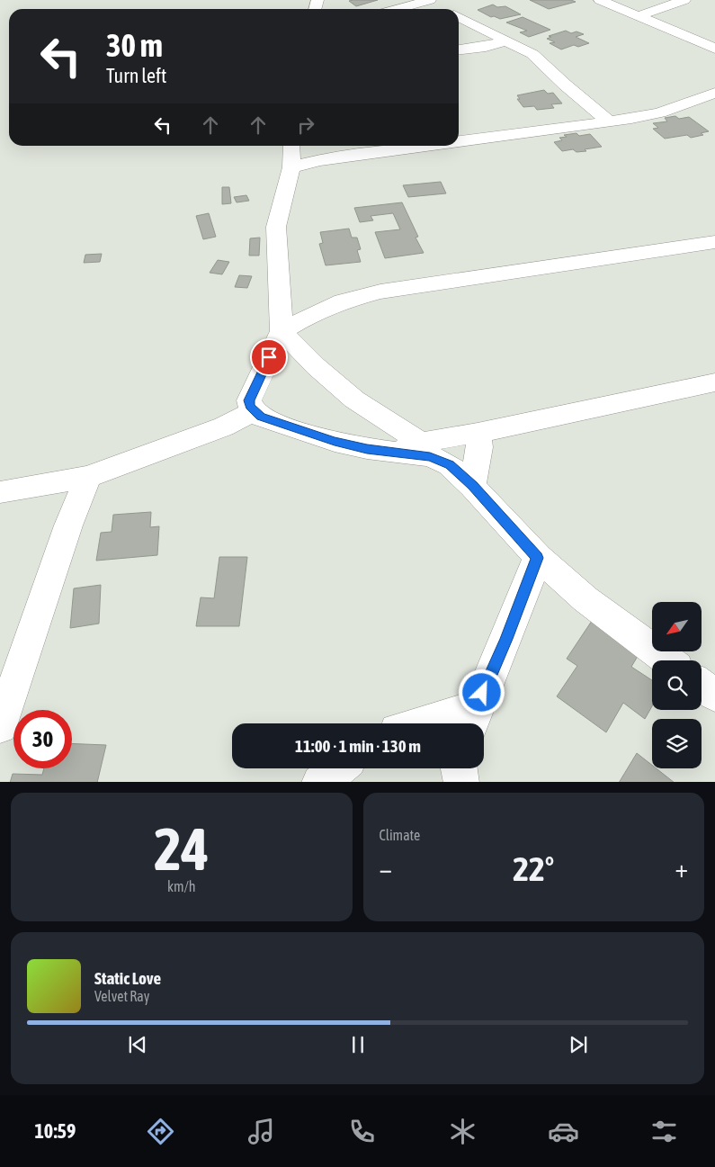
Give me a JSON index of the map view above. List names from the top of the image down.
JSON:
{
  "north": "bottom left",
  "page": {
    "turn": ["30 m", "Turn left"],
    "limit": "30",
    "trip": "11:00 · 1 min · 130 m",
    "tile": [
      ["24", "km/h"],
      "Climate"
    ],
    "heat": ["−", "22°", "+"],
    "song": ["Static Love", "Velvet Ray"],
    "tabs": "10:59"
  }
}
